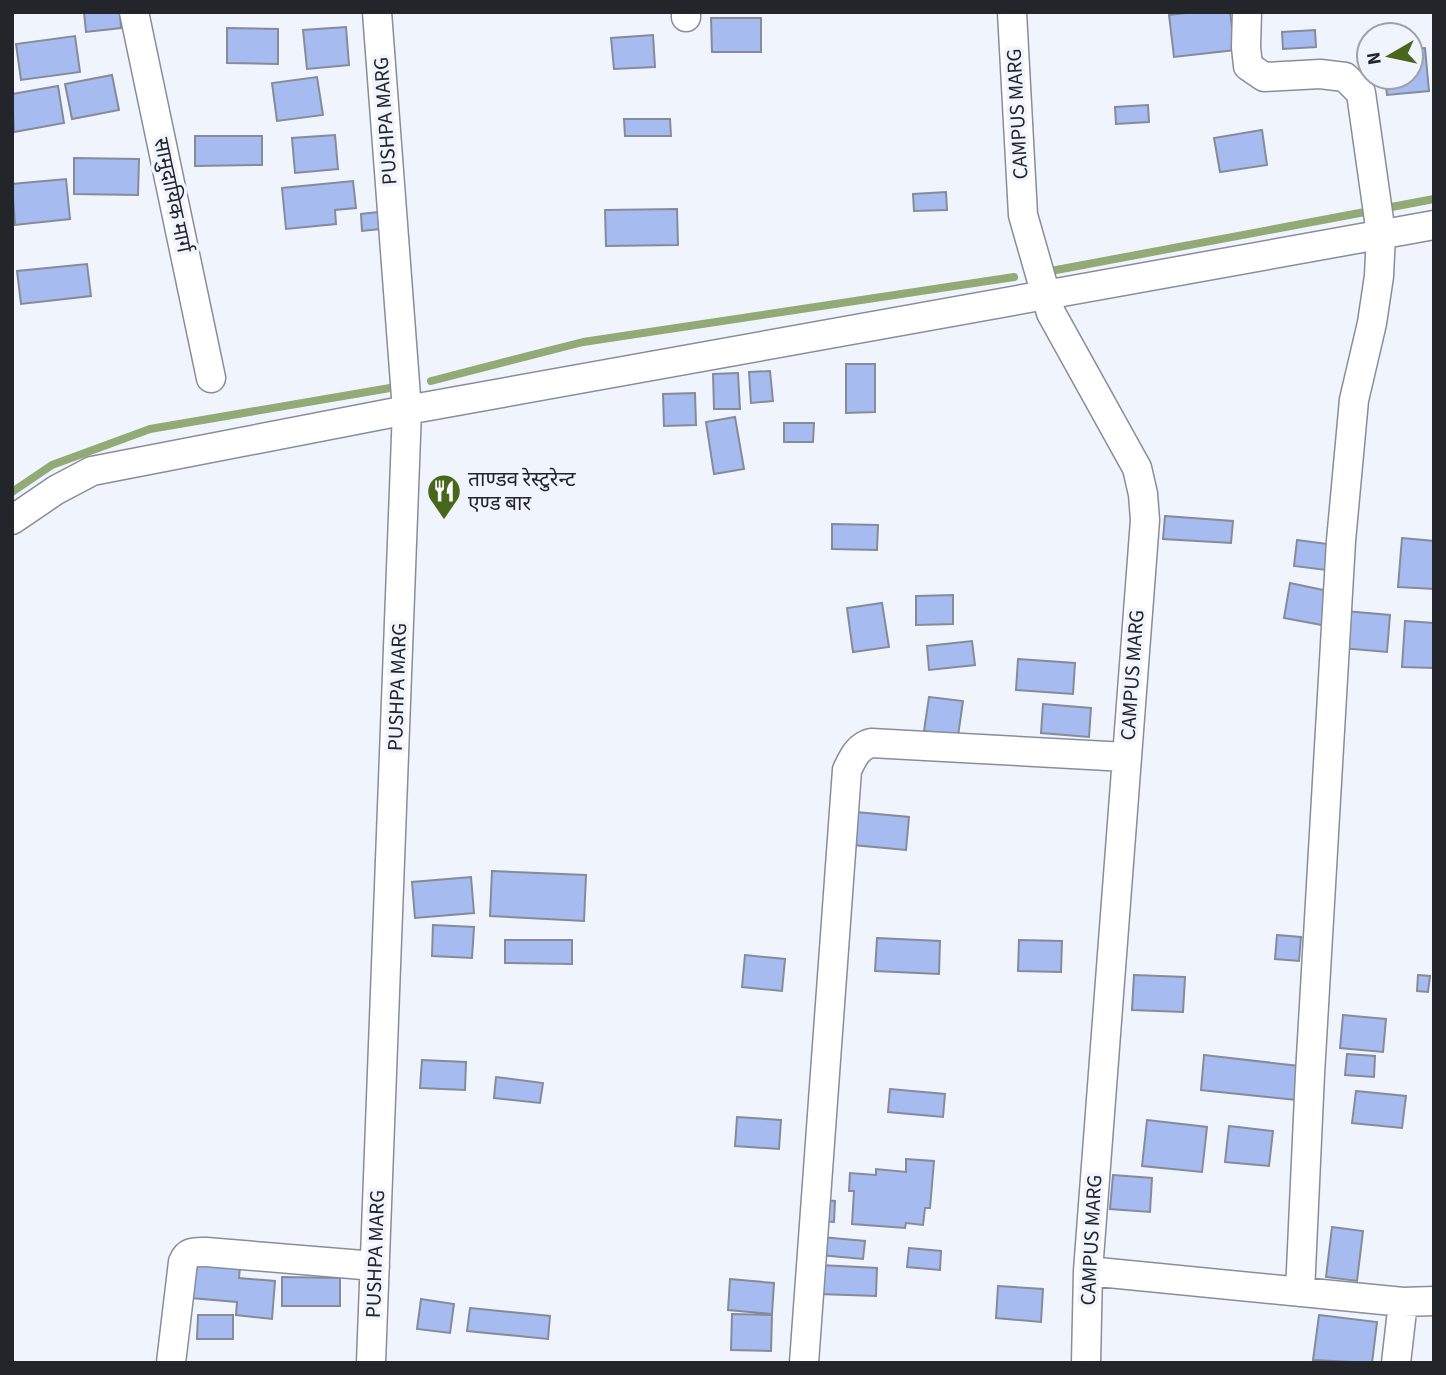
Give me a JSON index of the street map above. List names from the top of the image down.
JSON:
{
  "streets": {
    "street": ["CAMPUS MARG", "PUSHPA MARG", "सामुदायिक मार्ग"]
  },
  "places": {
    "restaurant": ["ताण्डव रेस्टुरेन्ट एण्ड बार"]
  },
  "north": "left"
}
